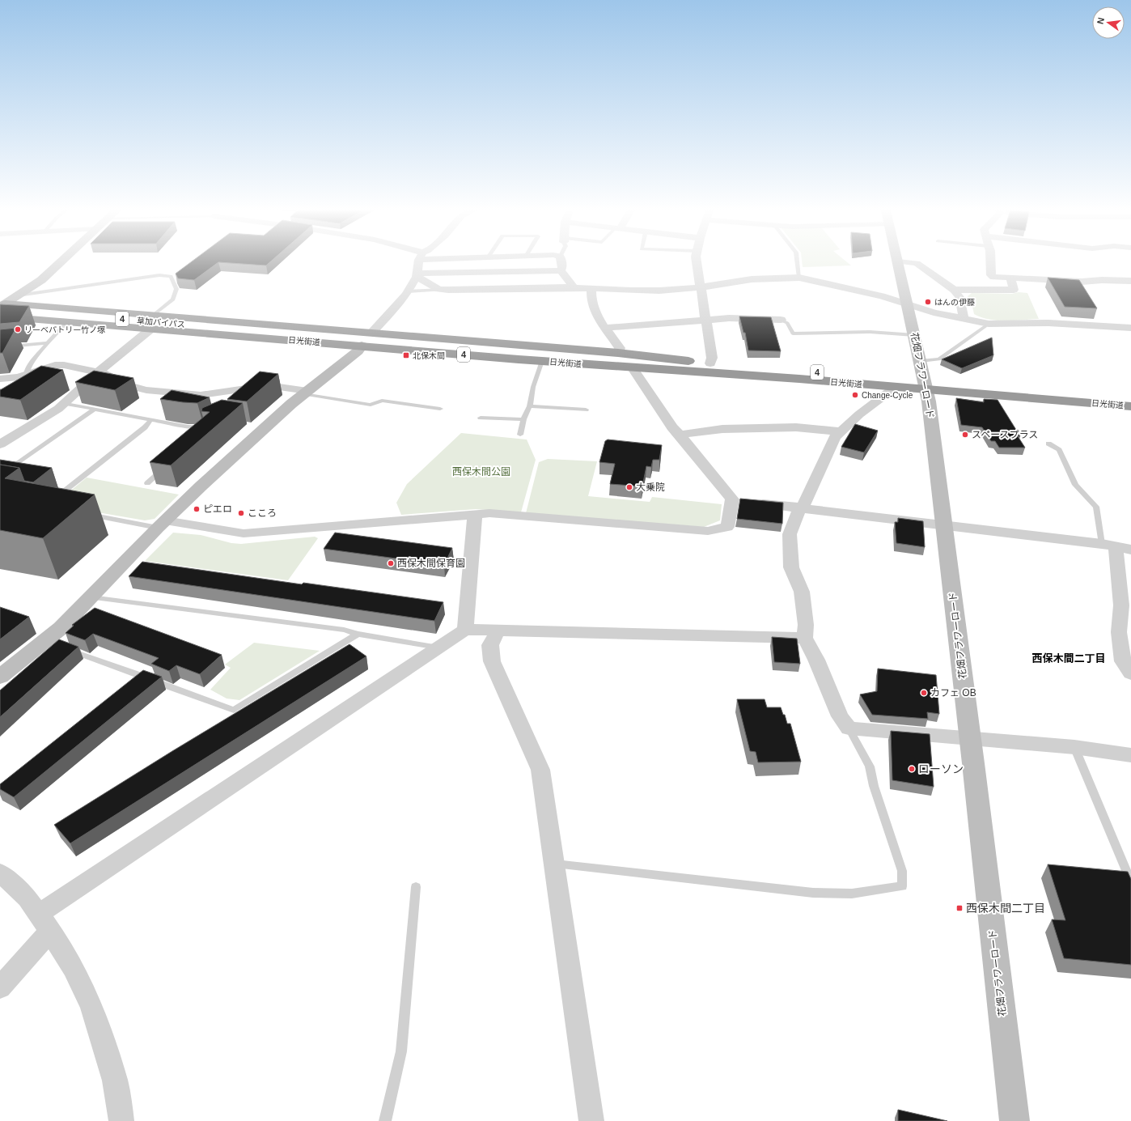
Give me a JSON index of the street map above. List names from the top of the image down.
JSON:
{
  "streets": {
    "highway": ["4", "草加バイパス", "日光街道"],
    "street": ["花畑フラワーロード"]
  },
  "crossings": [
    ["4", "草加バイパス"],
    ["4", "日光街道"],
    ["草加バイパス", "日光街道"],
    ["日光街道", "花畑フラワーロード"]
  ],
  "districts": ["西保木間二丁目"],
  "parks": ["西保木間公園"],
  "places": {
    "other": [
      "はんの伊藤",
      "リーベパトリー竹ノ塚",
      "Change-Cycle",
      "スペースプラス",
      "大乗院",
      "ピエロ",
      "こころ",
      "西保木間保育園",
      "カフェ OB",
      "ローソン"
    ],
    "transit": ["北保木間", "西保木間二丁目"]
  },
  "north": "left"
}
